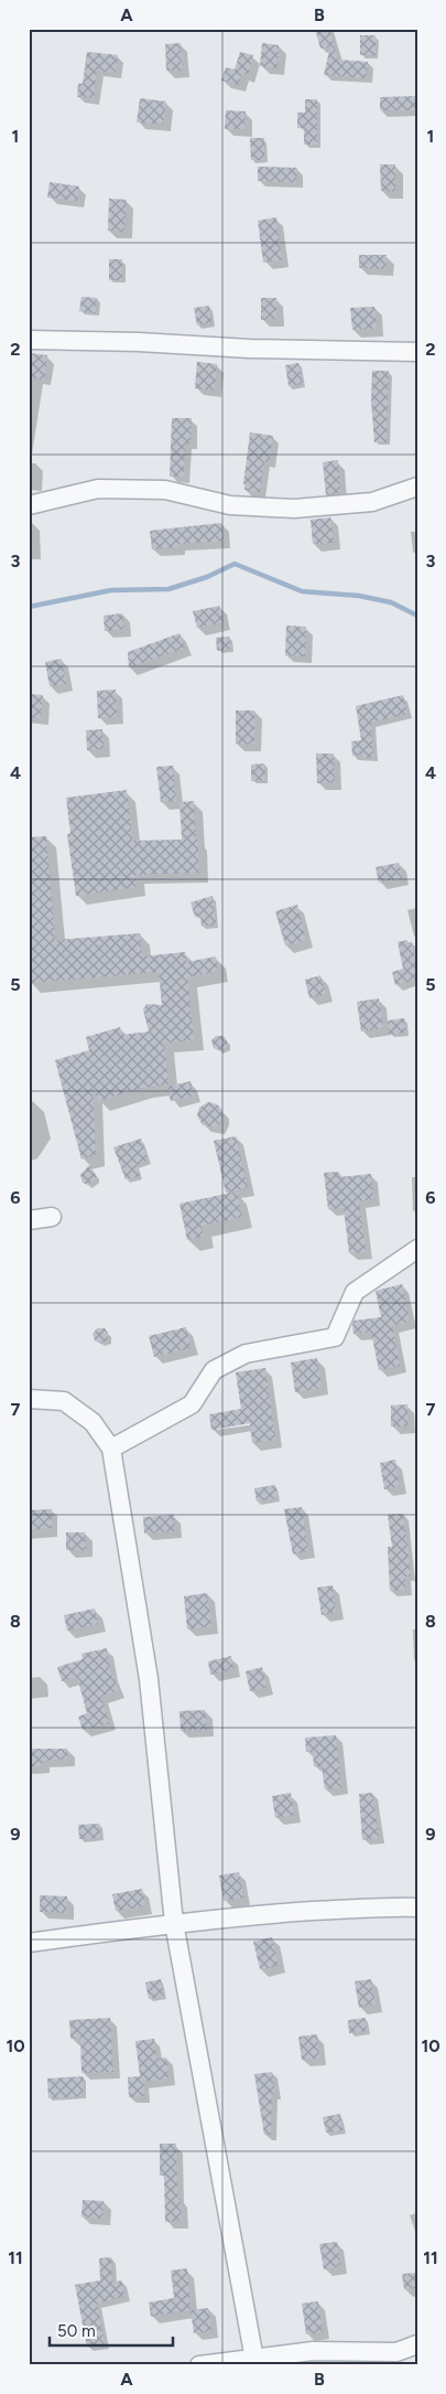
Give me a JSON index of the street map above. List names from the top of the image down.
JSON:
{
  "scale_bar": "50 m",
  "grid": {
    "columns": ["A", "B"],
    "rows": [
      "1",
      "2",
      "3",
      "4",
      "5",
      "6",
      "7",
      "8",
      "9",
      "10",
      "11"
    ]
  }
}
